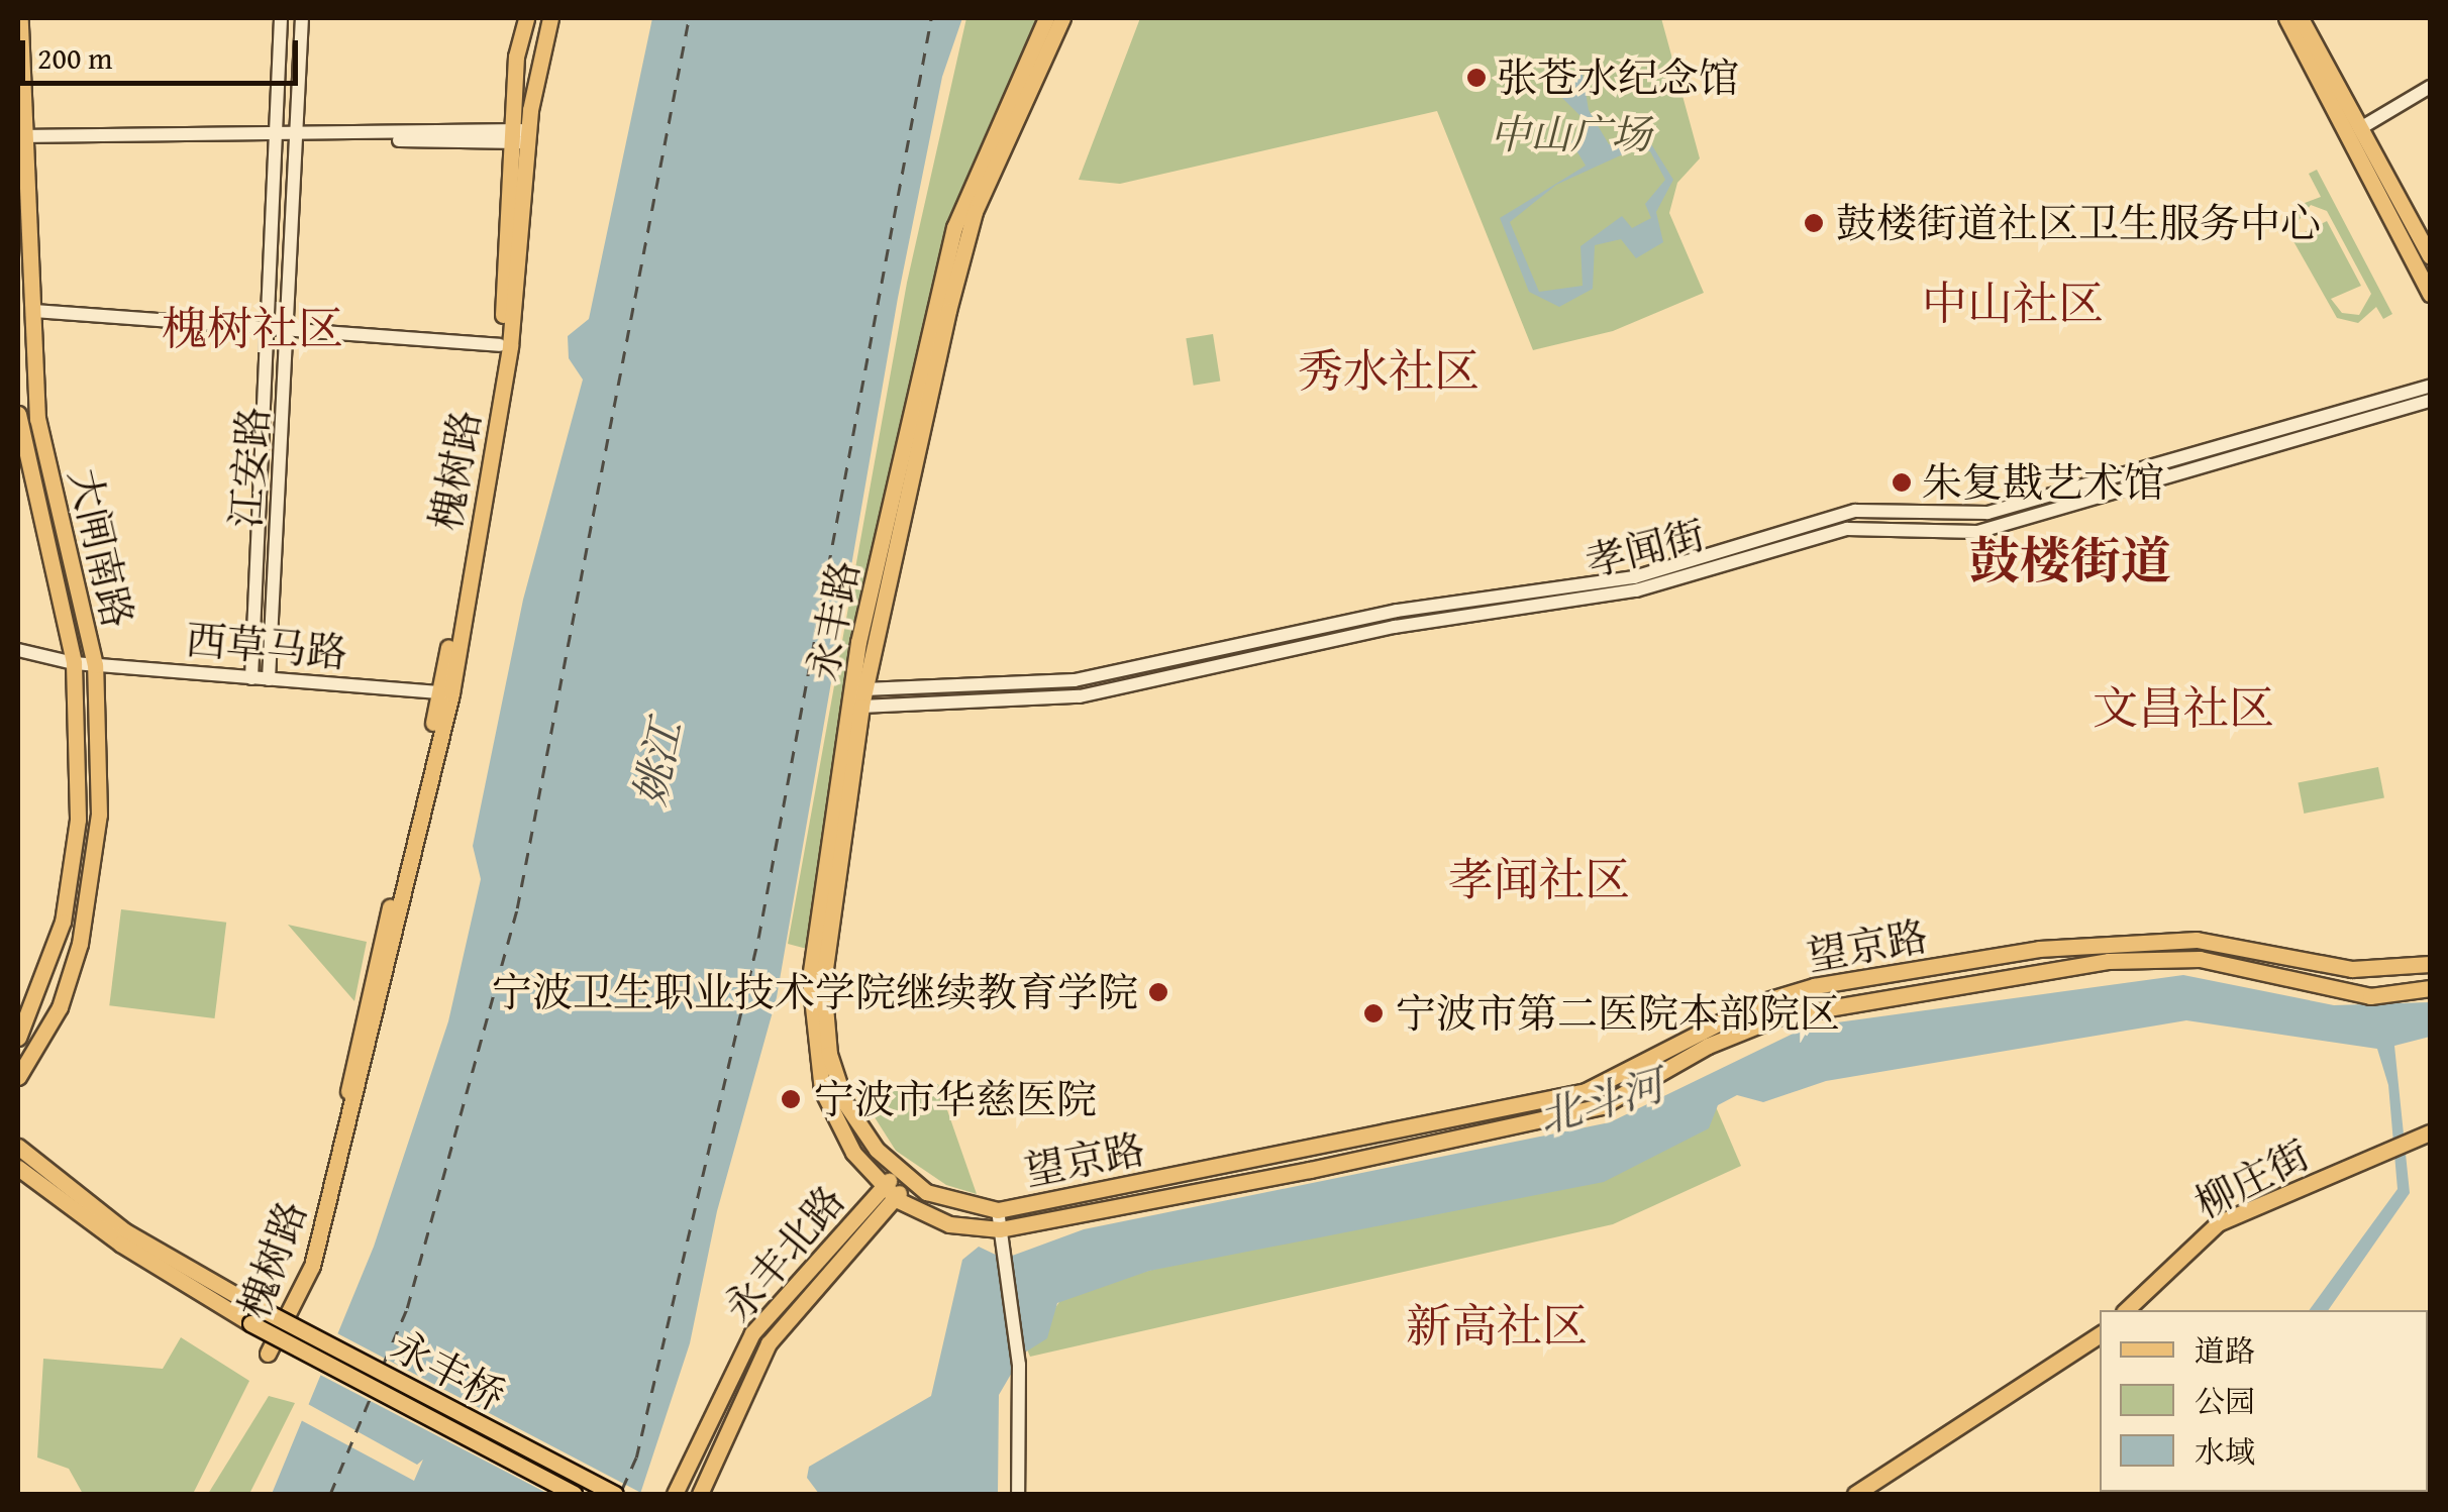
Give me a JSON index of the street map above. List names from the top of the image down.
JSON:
{
  "streets": {
    "main road": [
      "槐树路",
      "大闸南路",
      "永丰路",
      "望京路",
      "柳庄街",
      "永丰北路",
      "永丰桥"
    ],
    "street": ["江安路", "孝闻街", "西草马路"]
  },
  "crossings": [
    ["江安路", "西草马路"],
    ["槐树路", "西草马路"],
    ["大闸南路", "西草马路"],
    ["孝闻街", "永丰路"],
    ["永丰路", "望京路"],
    ["永丰路", "永丰北路"]
  ],
  "districts": [
    "中山社区",
    "槐树社区",
    "秀水社区",
    "鼓楼街道",
    "文昌社区",
    "孝闻社区",
    "新高社区"
  ],
  "water": ["姚江", "北斗河"],
  "parks": ["中山广场"],
  "places": [
    "张苍水纪念馆",
    "鼓楼街道社区卫生服务中心",
    "朱复戡艺术馆",
    "宁波卫生职业技术学院继续教育学院",
    "宁波市第二医院本部院区",
    "宁波市华慈医院"
  ],
  "legend": ["道路", "公园", "水域"],
  "scale_bar": "200 m"
}
